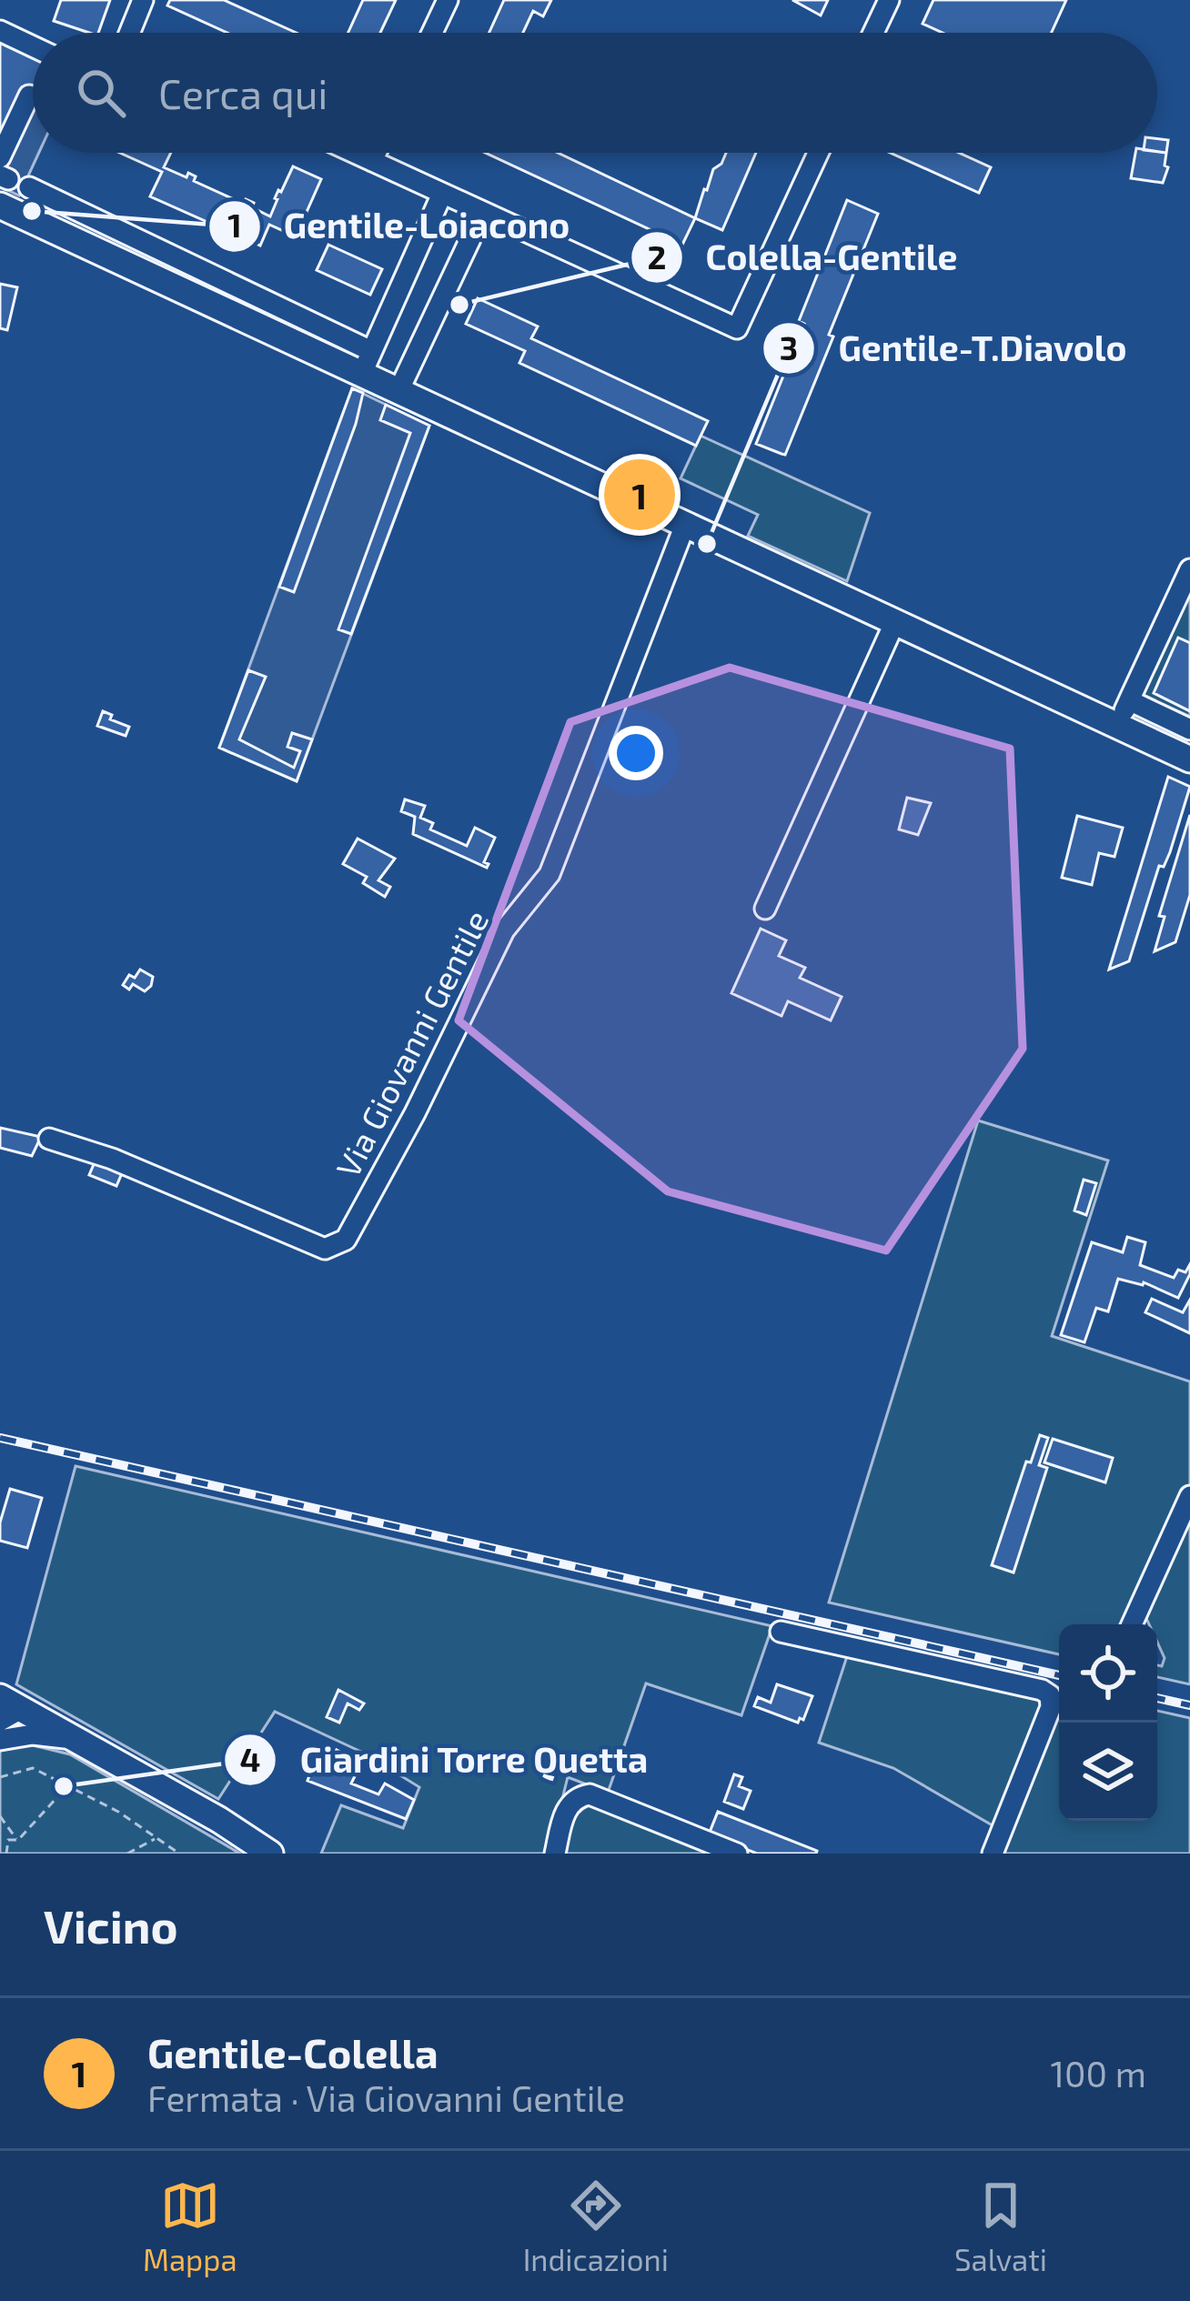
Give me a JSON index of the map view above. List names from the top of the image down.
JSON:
{
  "streets": {
    "street": ["Via Giovanni Gentile"]
  },
  "places": [
    "Gentile-Loiacono",
    "Colella-Gentile",
    "Gentile-T.Diavolo",
    "Giardini Torre Quetta"
  ],
  "page": {
    "search": "Cerca qui",
    "pins": "1",
    "heading": "Vicino",
    "list": [
      {
        "mark": "1",
        "name": "Gentile-Colella",
        "note": "Fermata · Via Giovanni Gentile",
        "value": "100 m"
      }
    ],
    "nav": ["Mappa", "Indicazioni", "Salvati"]
  }
}
